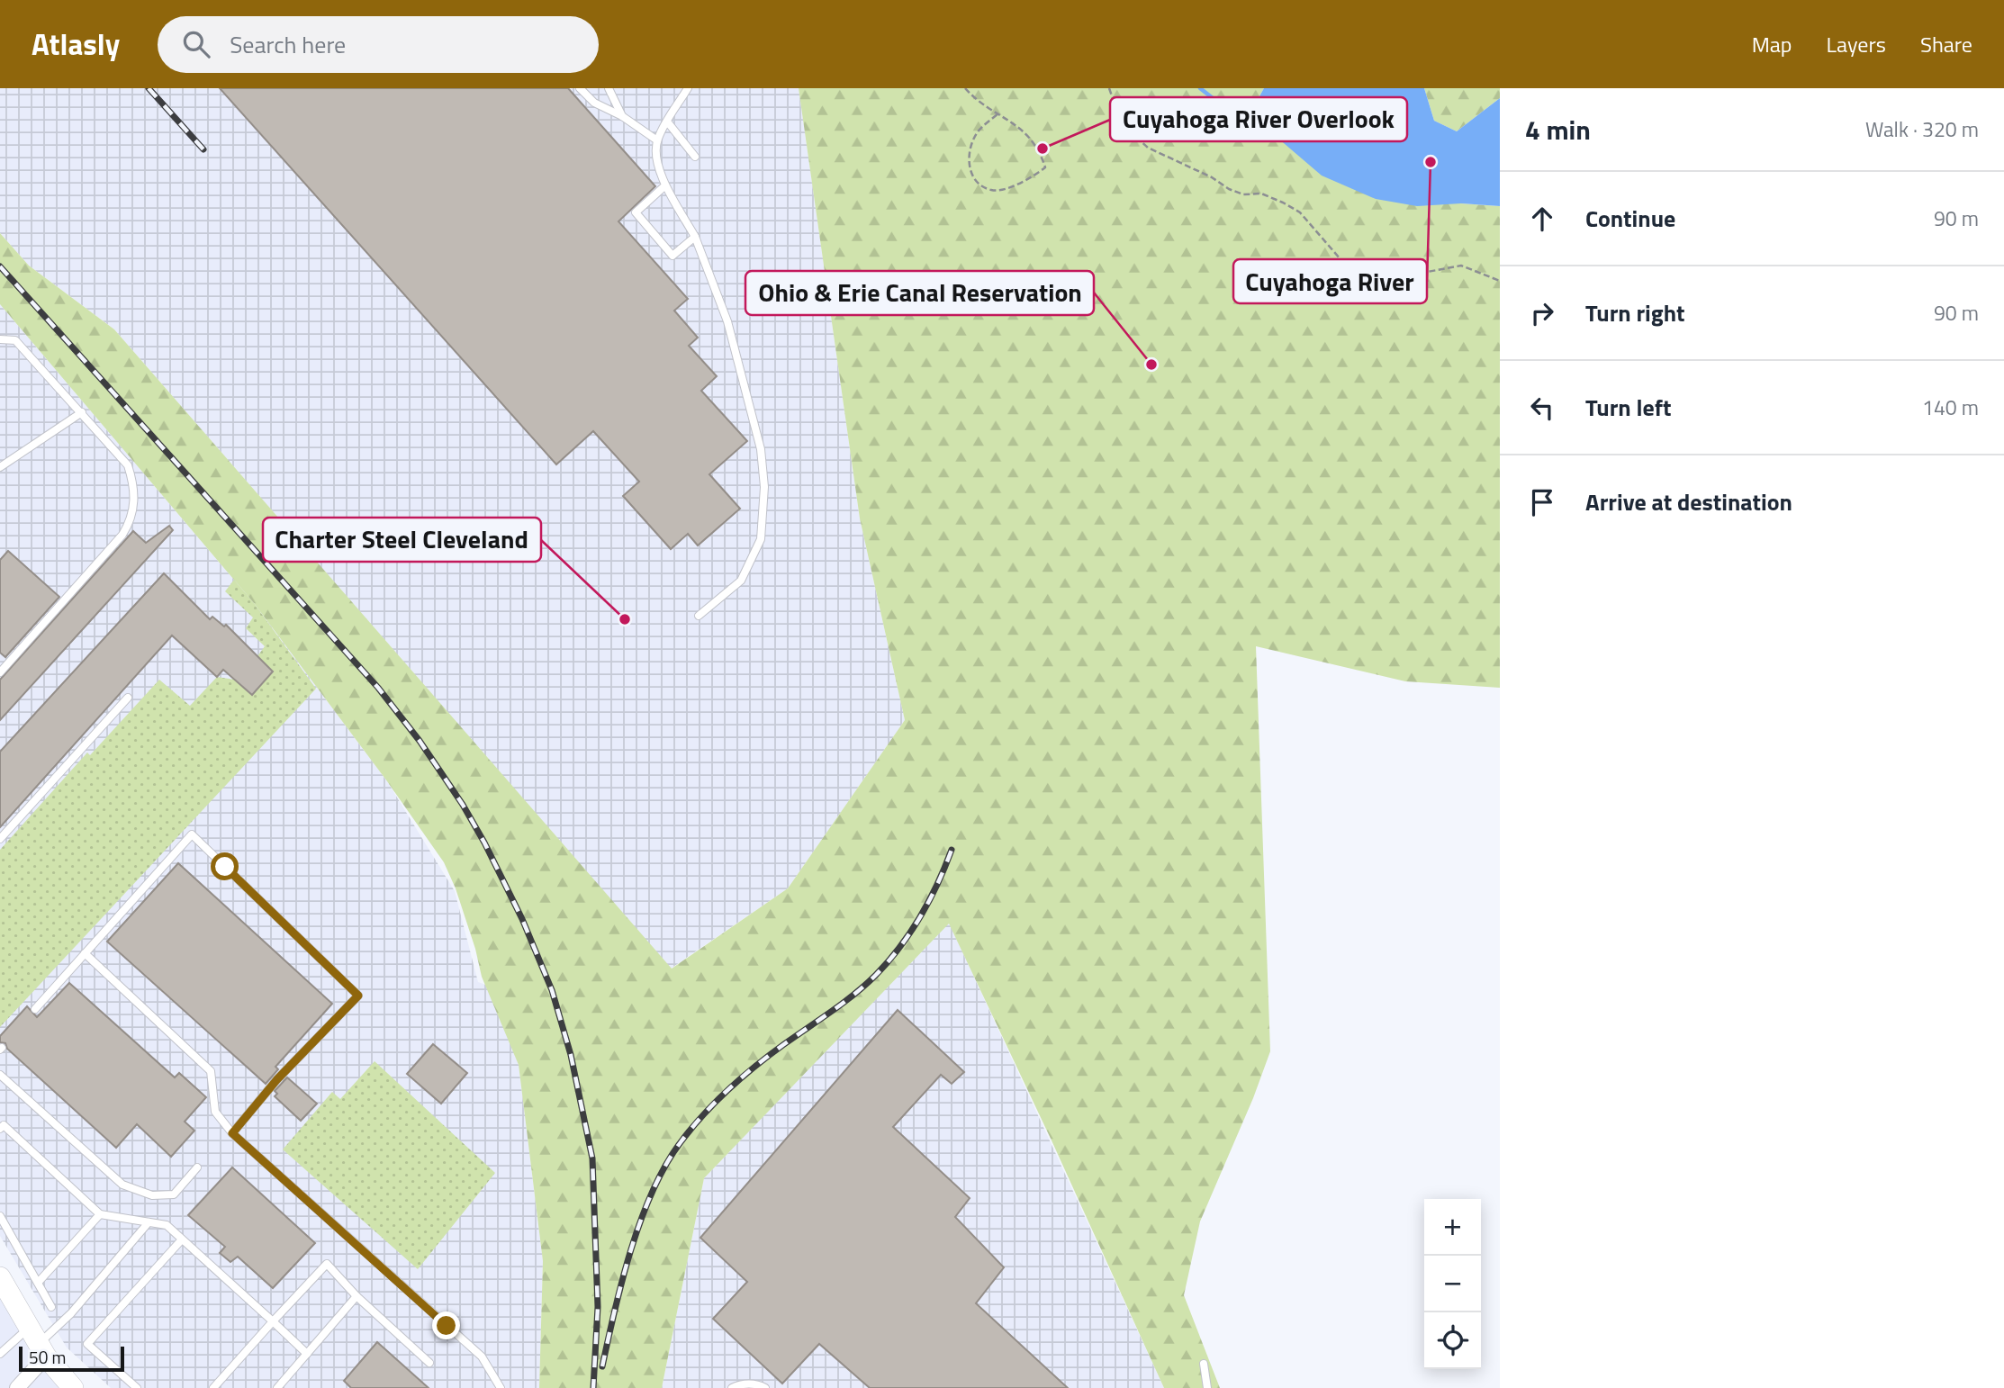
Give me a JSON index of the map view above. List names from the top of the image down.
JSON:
{
  "places": [
    "Cuyahoga River Overlook",
    "Cuyahoga River",
    "Ohio & Erie Canal Reservation",
    "Charter Steel Cleveland"
  ],
  "scale_bar": "50 m",
  "page": {
    "header": "Atlasly",
    "search": "Search here",
    "nav": ["Map", "Layers", "Share"],
    "heading": ["4 min", "Walk · 320 m"],
    "list": [
      ["Continue", "90 m"],
      ["Turn right", "90 m"],
      ["Turn left", "140 m"],
      "Arrive at destination"
    ],
    "map_buttons": ["+", "−"],
    "scale": "50 m"
  }
}
